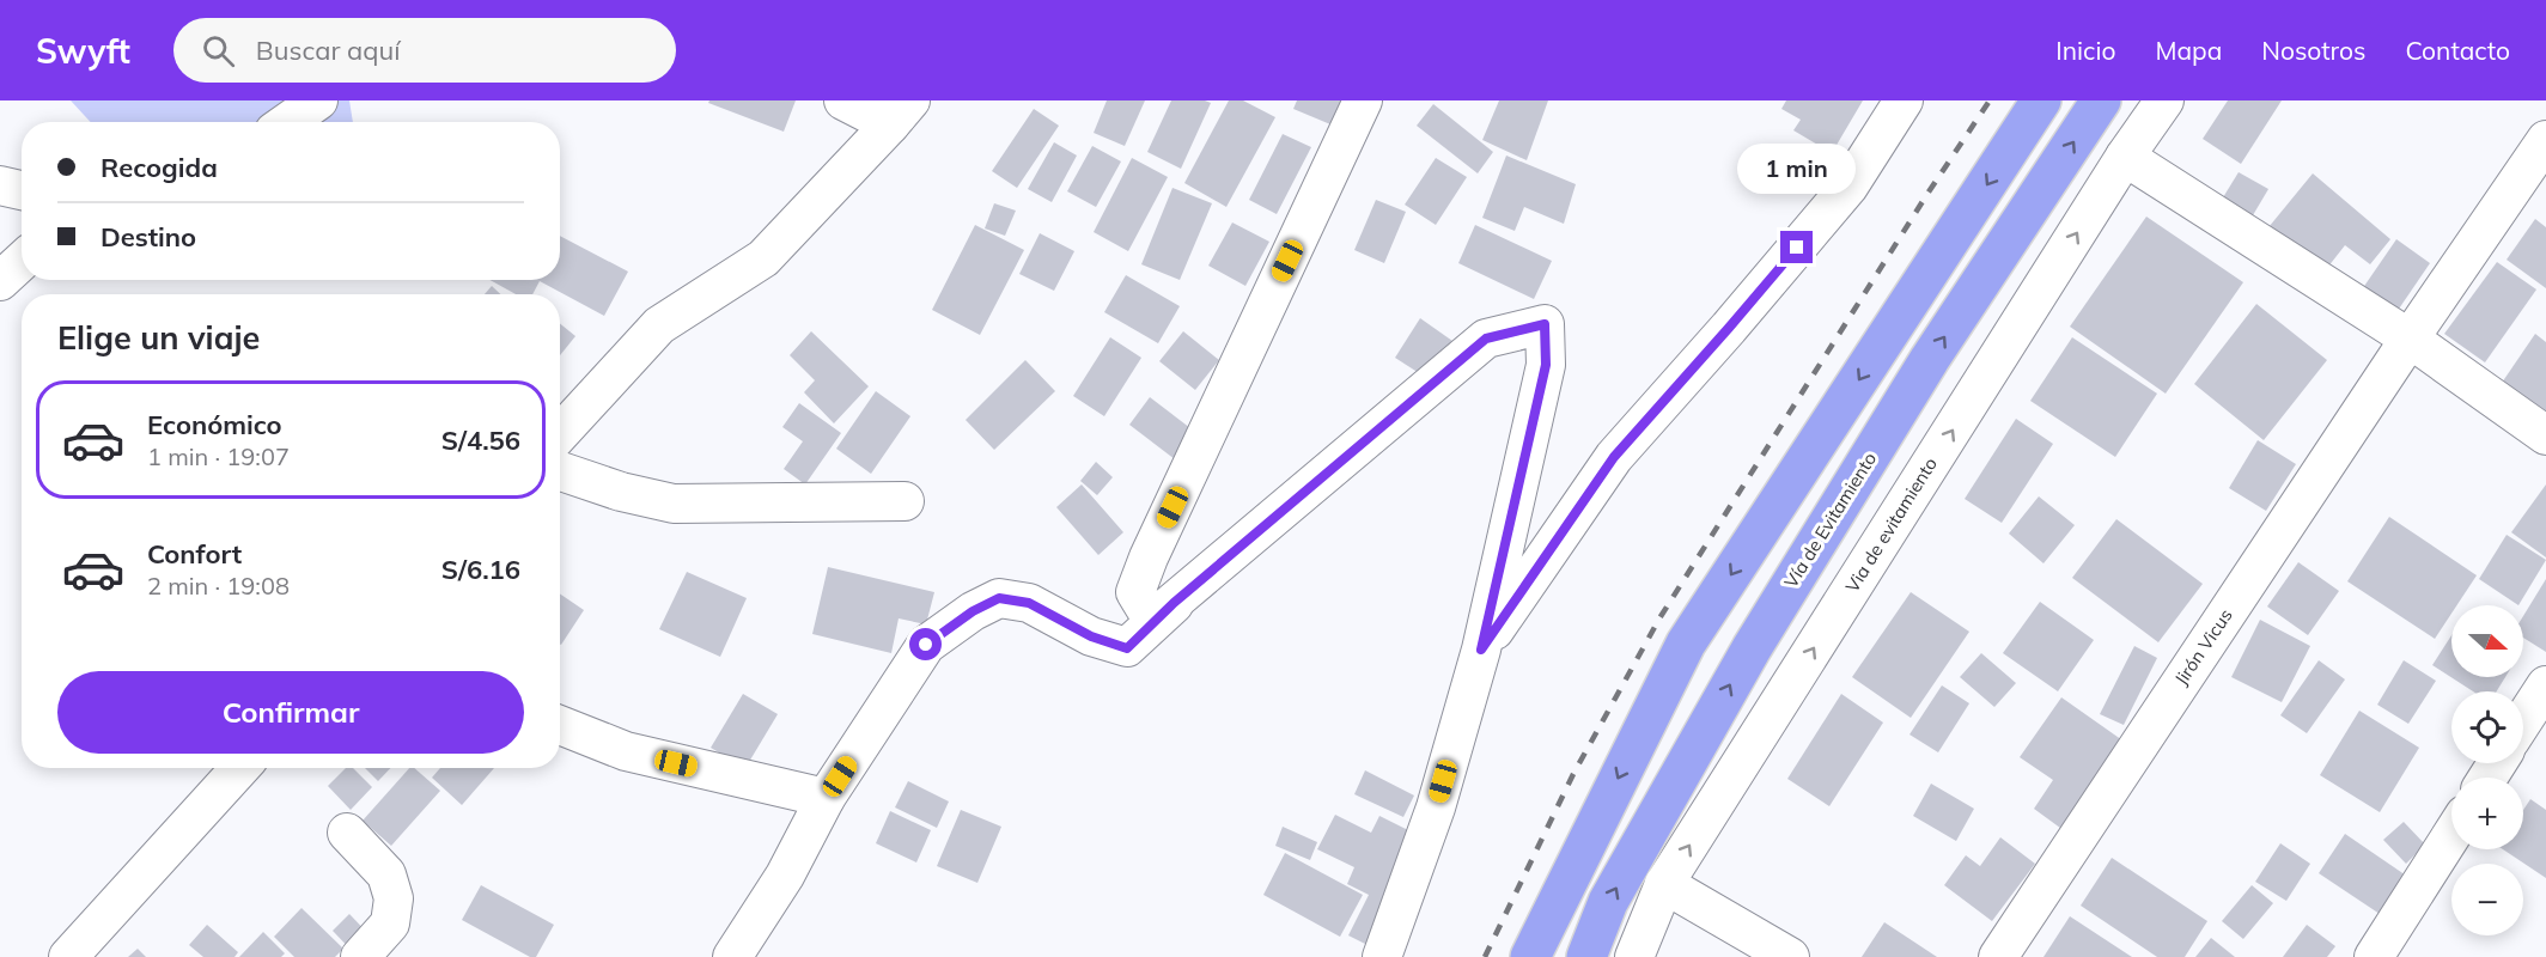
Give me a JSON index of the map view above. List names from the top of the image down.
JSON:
{
  "streets": {
    "highway": ["Vía de Evitamiento"],
    "street": ["Via de evitamiento", "Jirón Vicus"]
  },
  "north": "right",
  "page": {
    "header": "Swyft",
    "search": "Buscar aquí",
    "nav": [
      "Inicio",
      "Mapa",
      "Nosotros",
      "Contacto"
    ],
    "banner": ["Recogida", "Destino"],
    "bubble": "1 min",
    "heading": "Elige un viaje",
    "list": [
      {
        "name": "Económico",
        "note": "1 min · 19:07",
        "value": "S/4.56"
      },
      {
        "name": "Confort",
        "note": "2 min · 19:08",
        "value": "S/6.16"
      }
    ],
    "map_buttons": ["+", "−"],
    "buttons": "Confirmar"
  }
}
